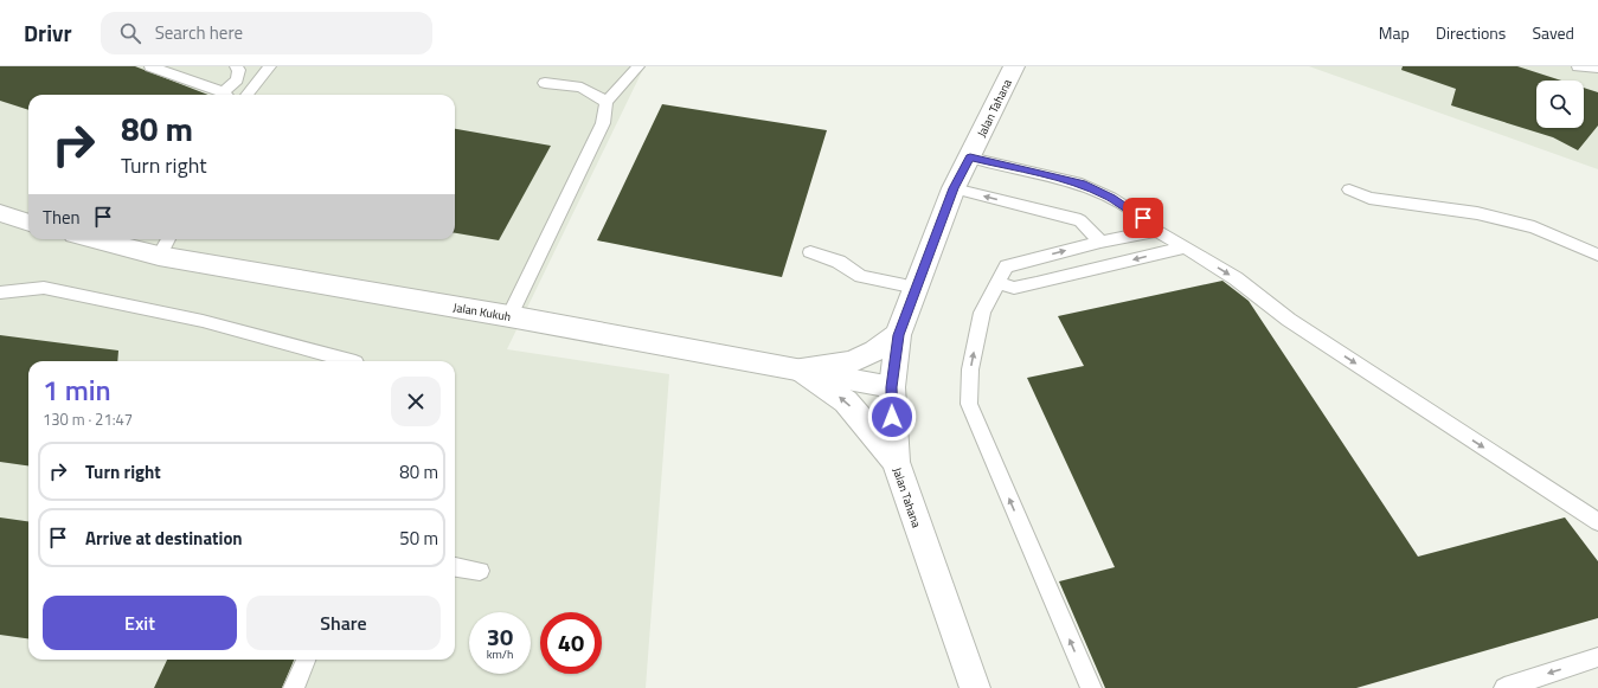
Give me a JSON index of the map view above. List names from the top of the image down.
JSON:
{
  "streets": {
    "street": ["Jalan Tahana", "Jalan Kukuh"]
  },
  "crossings": [
    ["Jalan Tahana", "Jalan Kukuh"]
  ],
  "page": {
    "header": "Drivr",
    "search": "Search here",
    "nav": ["Map", "Directions", "Saved"],
    "turn": ["80 m", "Turn right"],
    "then": "Then",
    "heading": ["1 min", "130 m · 21:47"],
    "list": [
      {
        "name": "Turn right",
        "value": "80 m"
      },
      {
        "name": "Arrive at destination",
        "value": "50 m"
      }
    ],
    "buttons": ["Exit", "Share"],
    "speed": "30 km/h",
    "limit": "40"
  }
}
